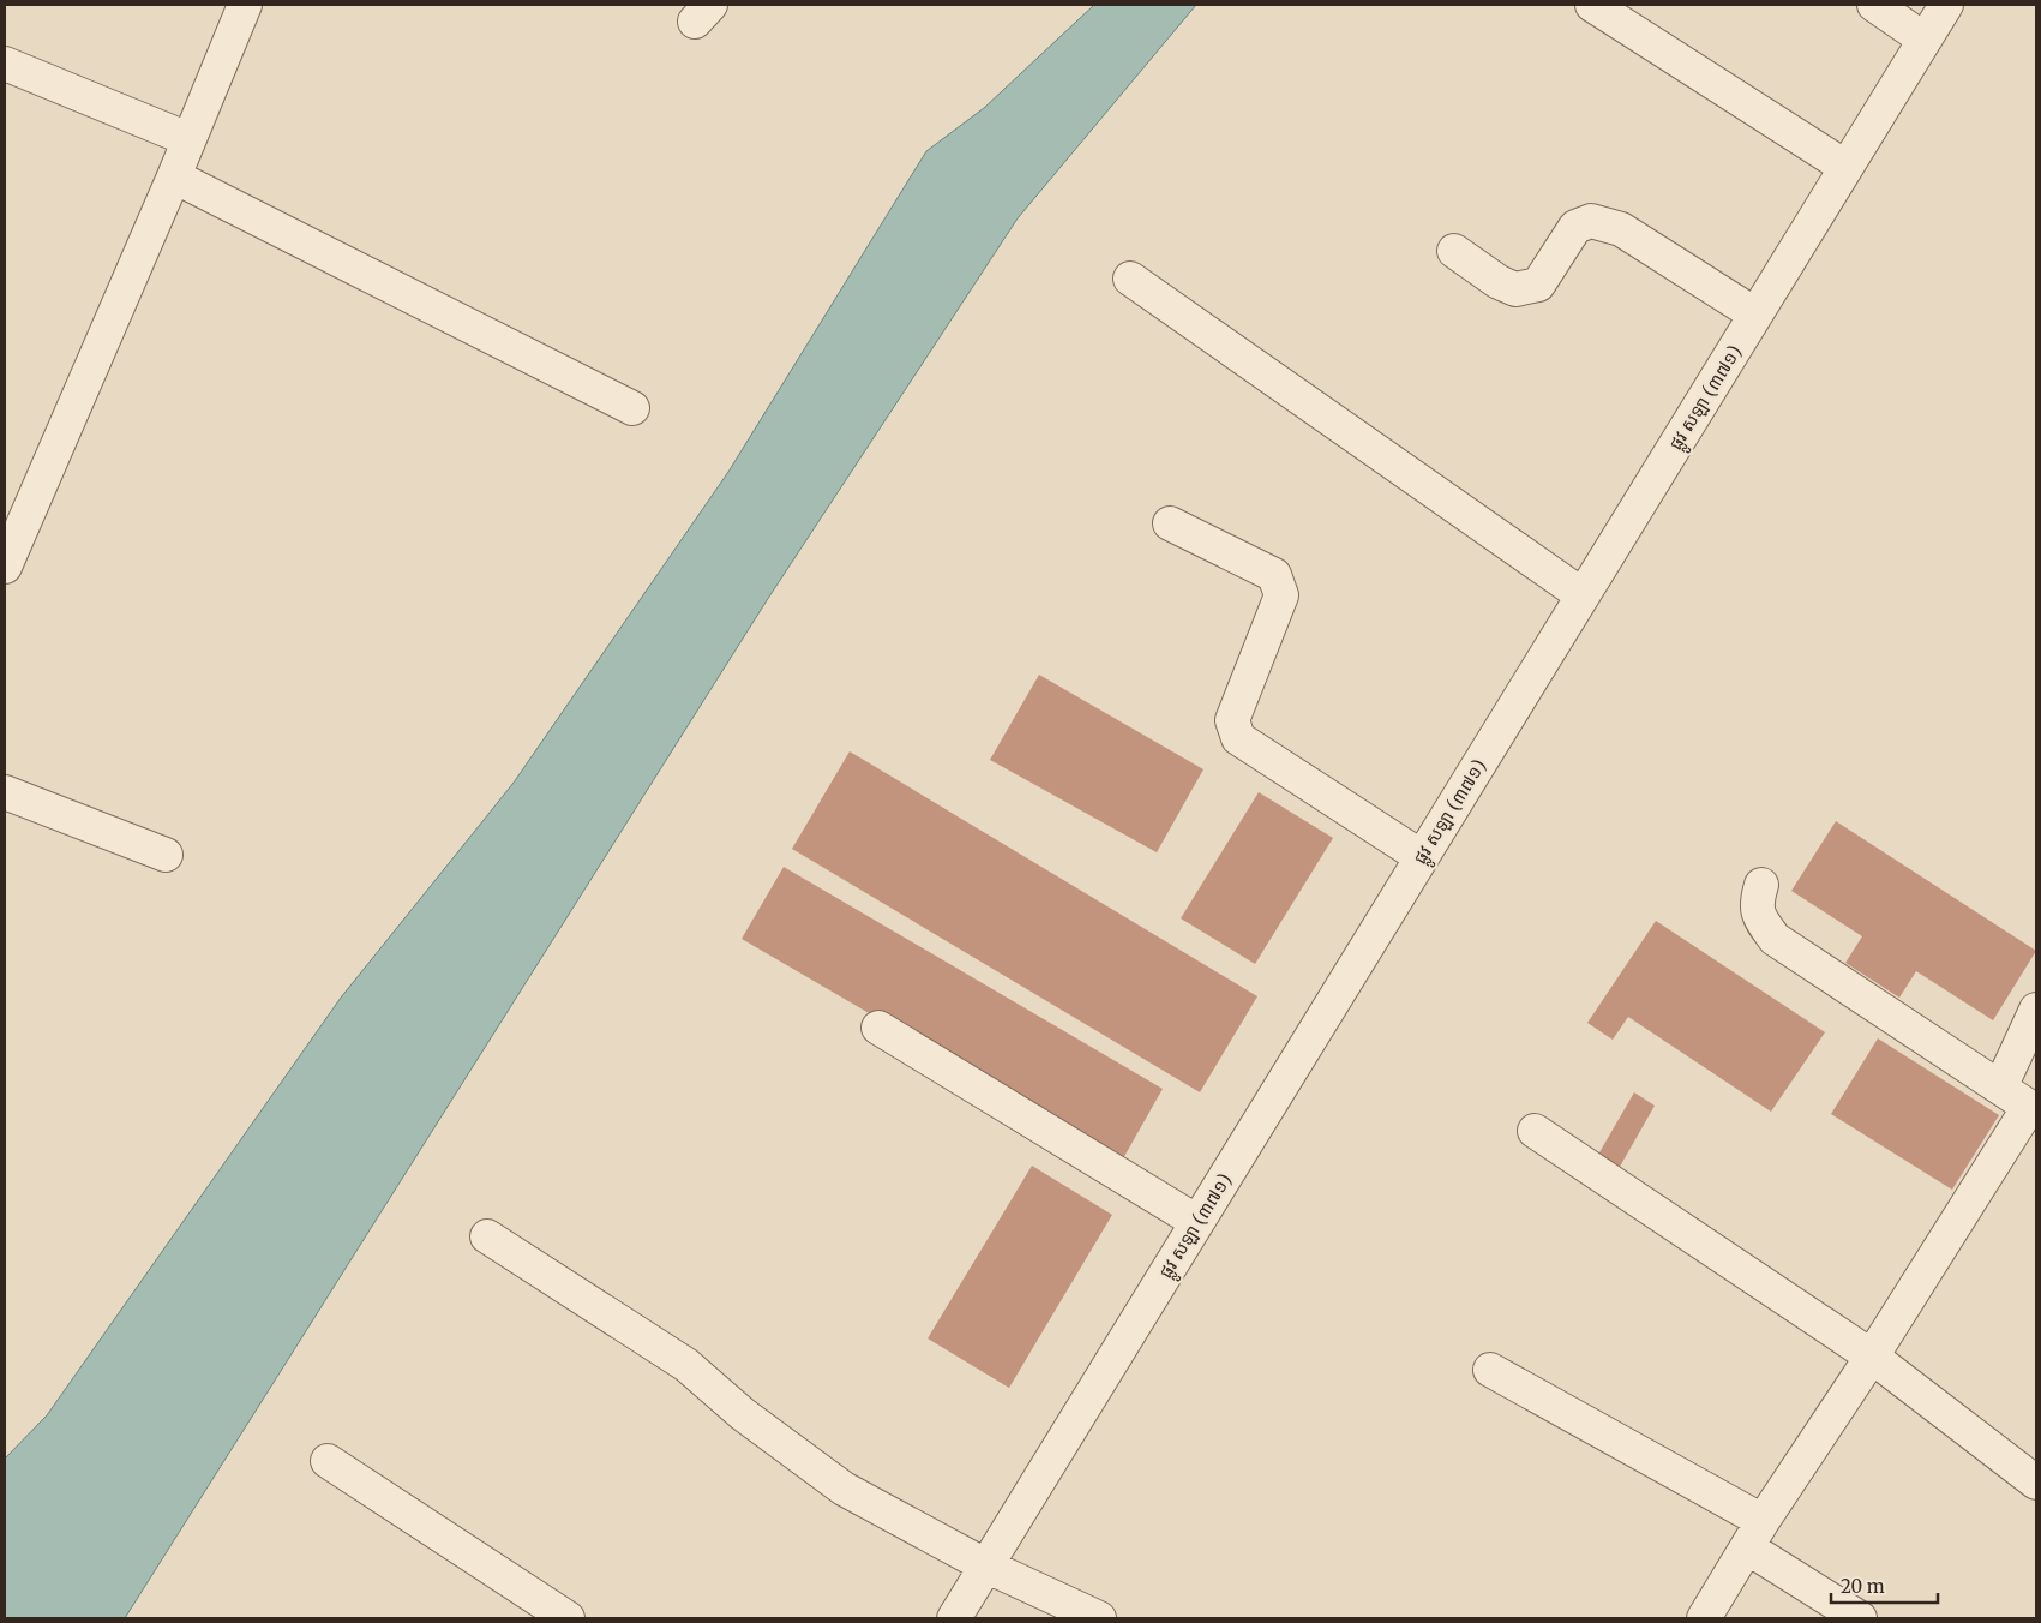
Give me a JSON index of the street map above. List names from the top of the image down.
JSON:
{
  "streets": {
    "street": ["ផ្លូវ សឡា (៣៧១)"]
  },
  "scale_bar": "20 m"
}
